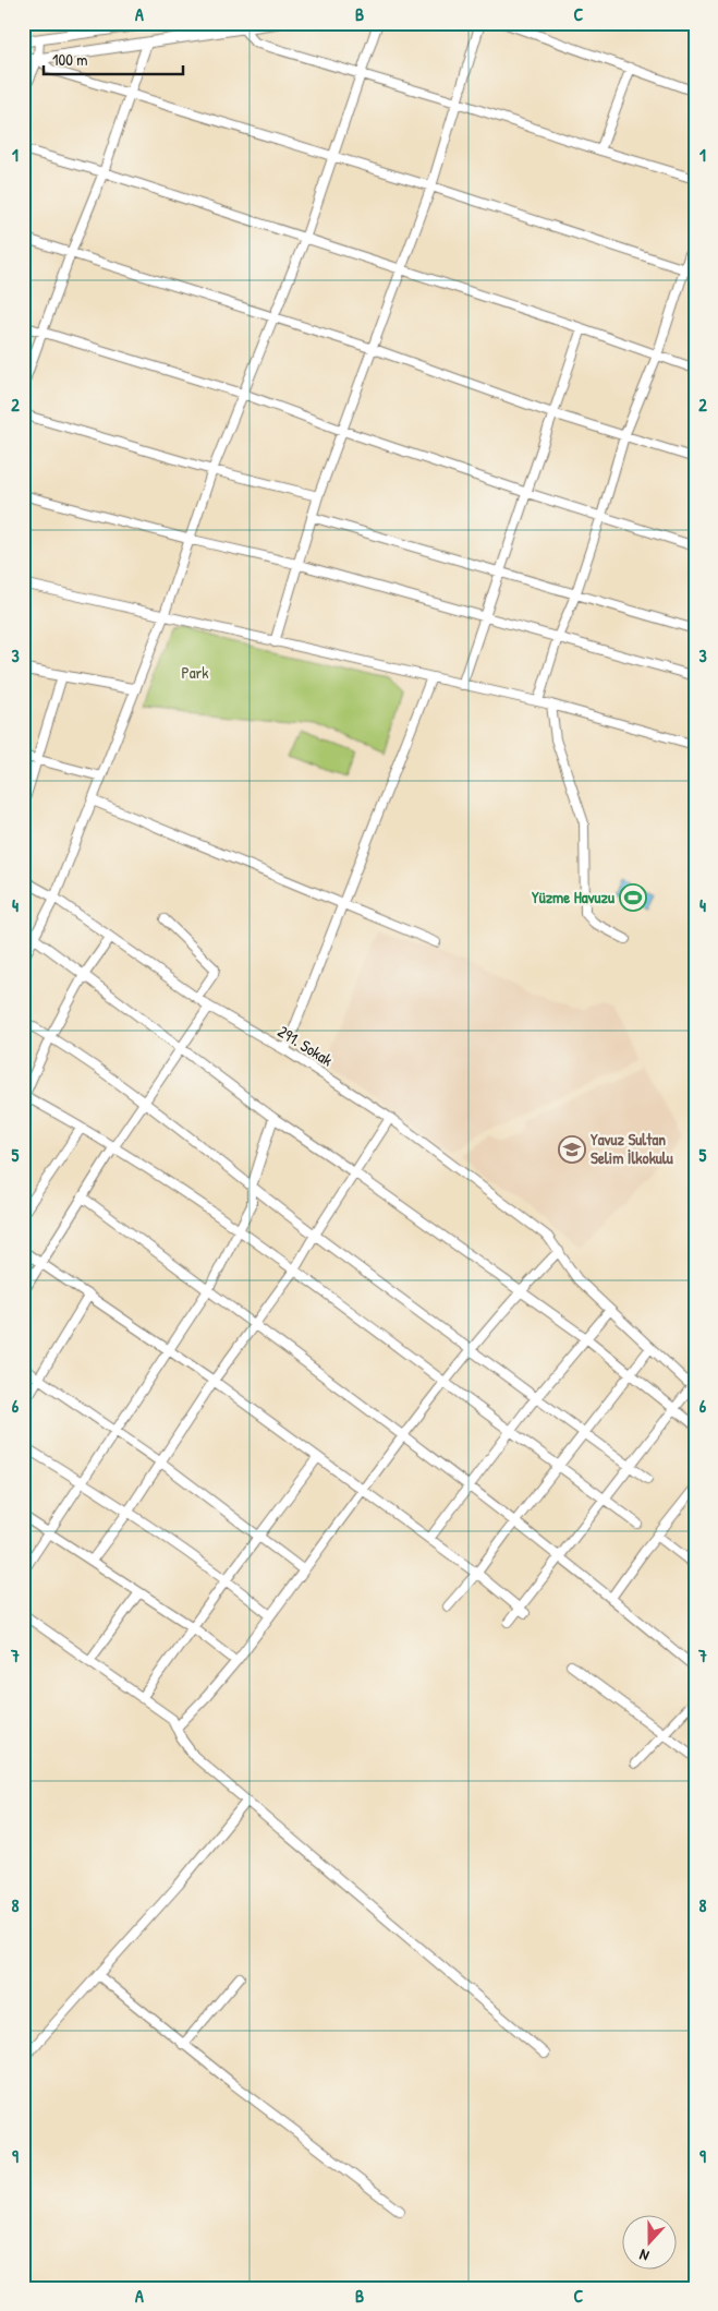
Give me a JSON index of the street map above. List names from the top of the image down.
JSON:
{
  "streets": {
    "street": ["291. Sokak"]
  },
  "parks": ["Park"],
  "places": {
    "sports": ["Yüzme Havuzu"],
    "school or university": ["Yavuz Sultan Selim İlkokulu"]
  },
  "scale_bar": "100 m",
  "north": "bottom",
  "grid": {
    "columns": ["A", "B", "C"],
    "rows": [
      "1",
      "2",
      "3",
      "4",
      "5",
      "6",
      "7",
      "8",
      "9"
    ]
  }
}
